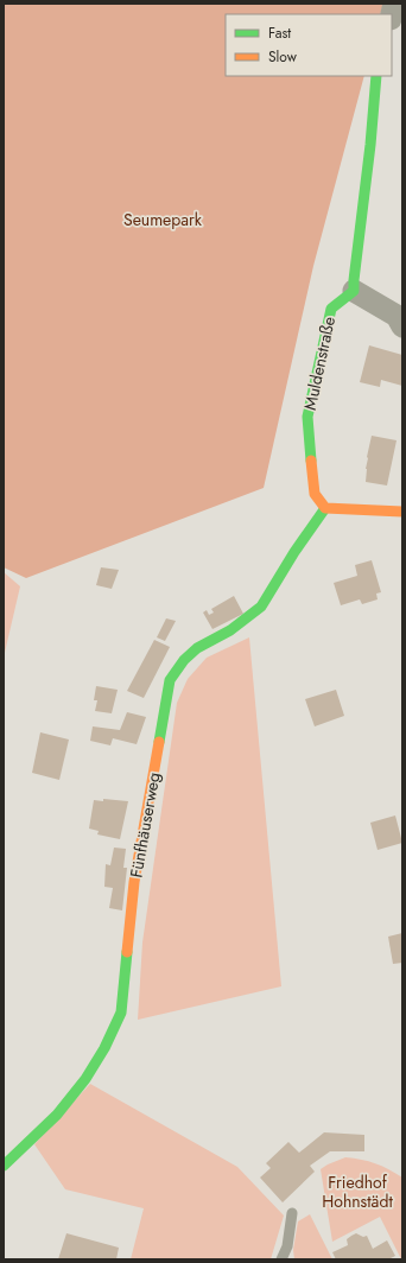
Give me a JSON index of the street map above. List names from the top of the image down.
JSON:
{
  "streets": {
    "street": ["Muldenstraße", "Fünfhäuserweg"]
  },
  "crossings": [
    ["Muldenstraße", "Fünfhäuserweg"]
  ],
  "parks": ["Seumepark", "Friedhof Hohnstädt"],
  "legend": ["Fast", "Slow"]
}
